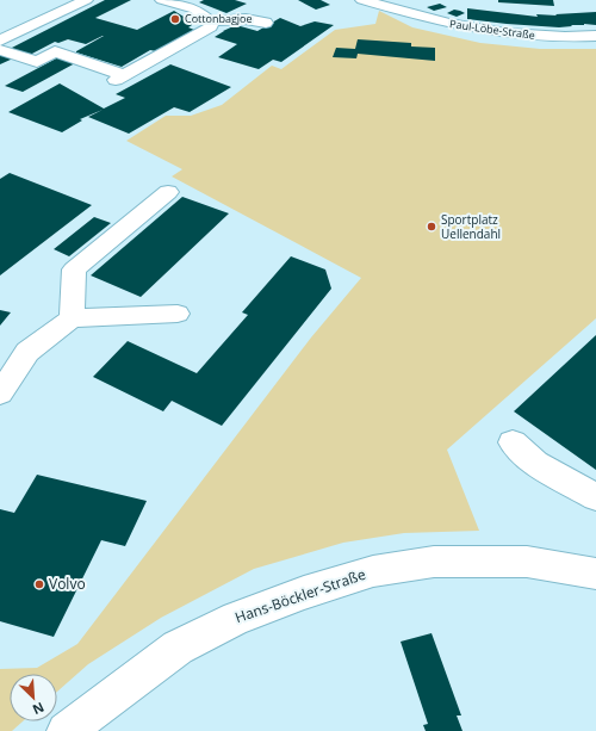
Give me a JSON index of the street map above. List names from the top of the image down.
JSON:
{
  "streets": {
    "street": ["Paul-Löbe-Straße", "Hans-Böckler-Straße"]
  },
  "places": ["Cottonbagjoe", "Sportplatz Uellendahl", "Volvo"],
  "north": "bottom right"
}
